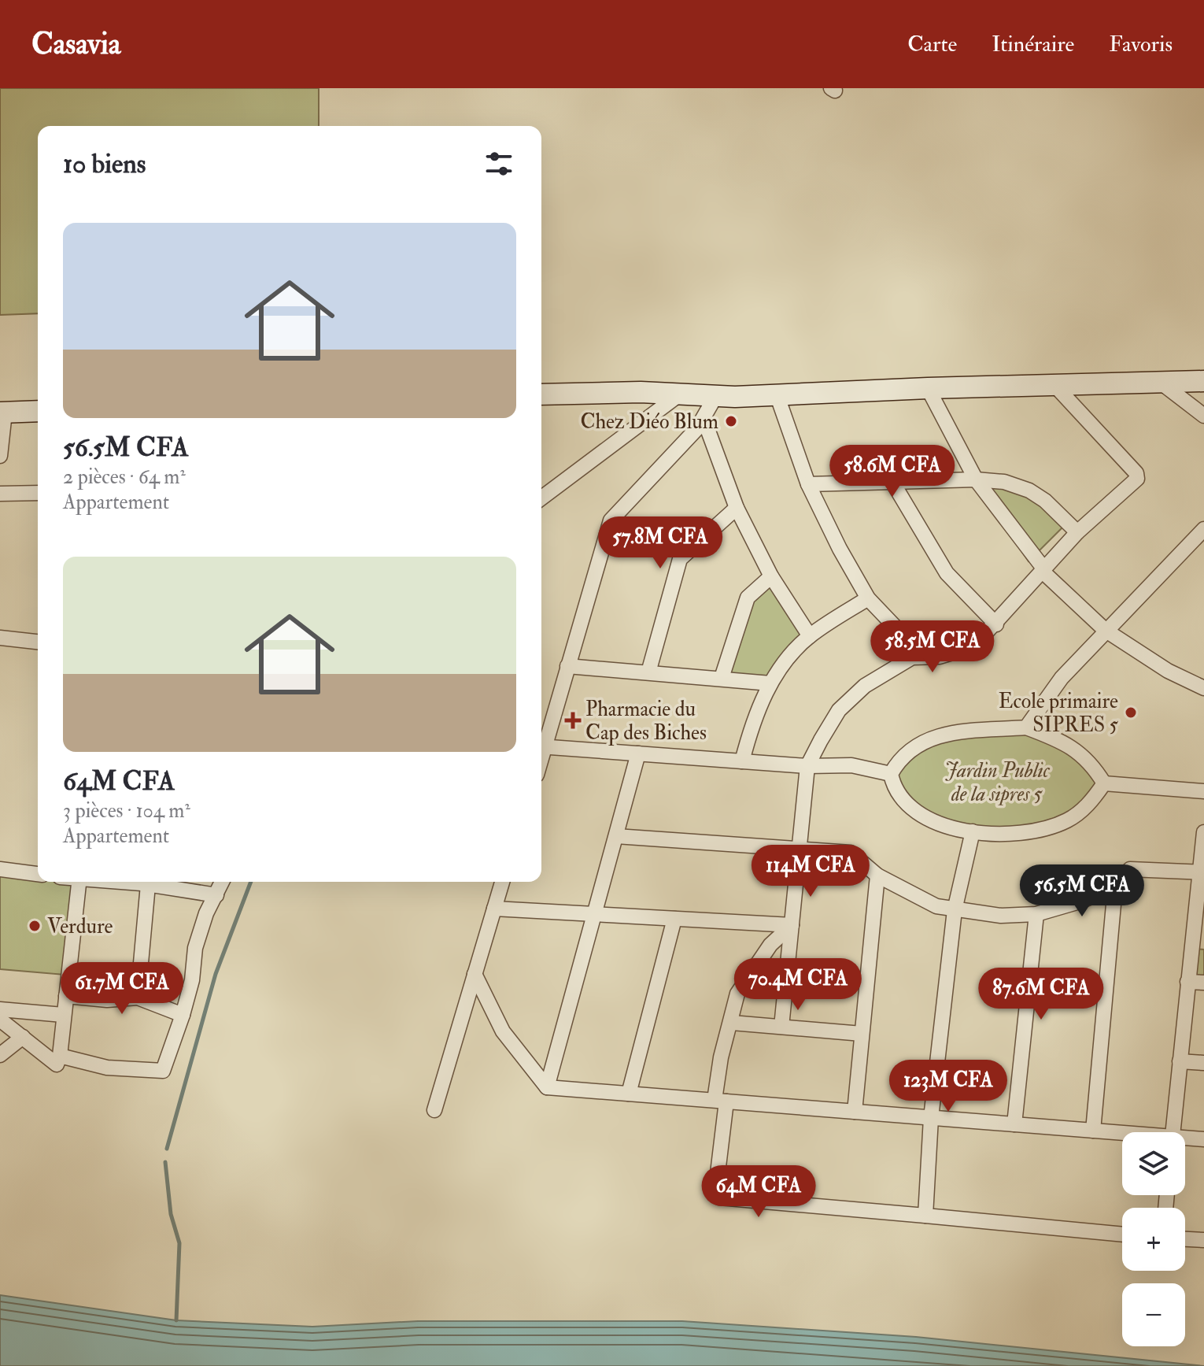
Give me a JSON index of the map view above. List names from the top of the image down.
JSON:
{
  "parks": ["Jardin Public de la sipres 5"],
  "places": {
    "other": ["Chez Diéo Blum", "Ecole primaire SIPRES 5", "Verdure"],
    "health": ["Pharmacie du Cap des Biches"]
  },
  "page": {
    "header": "Casavia",
    "nav": ["Carte", "Itinéraire", "Favoris"],
    "heading": "10 biens",
    "list": [
      {
        "name": "56.5M CFA",
        "note": "2 pièces · 64 m² · Appartement"
      },
      {
        "name": "64M CFA",
        "note": "3 pièces · 104 m² · Appartement"
      }
    ],
    "price": [
      "58.6M CFA",
      "57.8M CFA",
      "58.5M CFA",
      "114M CFA",
      "56.5M CFA",
      "70.4M CFA",
      "61.7M CFA",
      "87.6M CFA",
      "123M CFA",
      "64M CFA"
    ],
    "map_buttons": ["+", "−"]
  }
}
